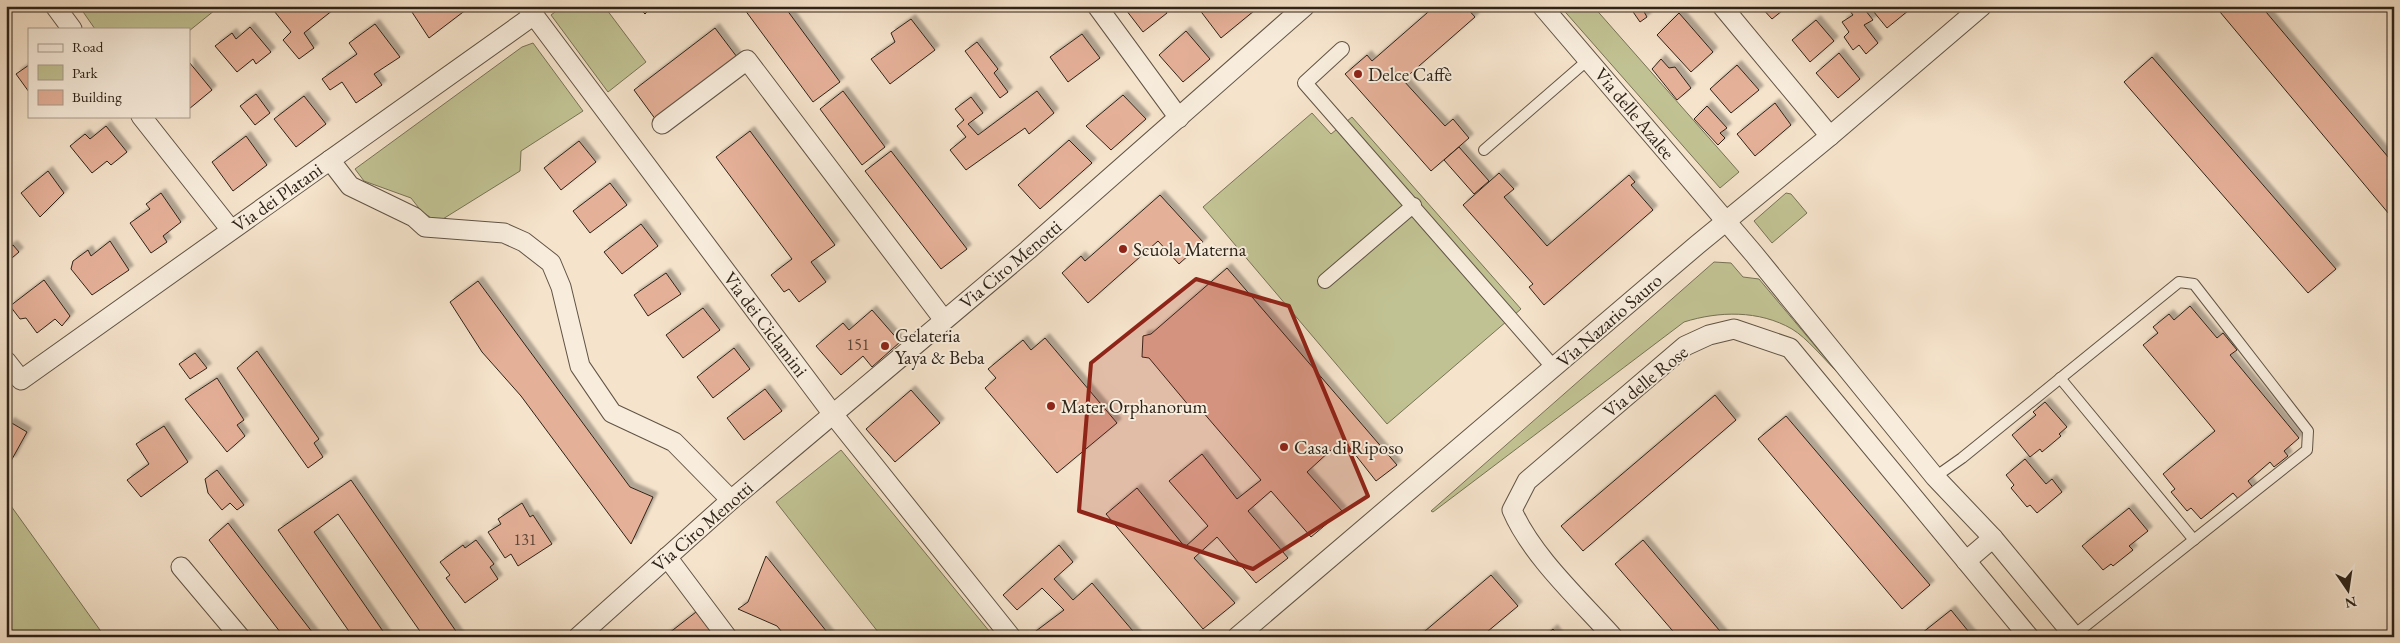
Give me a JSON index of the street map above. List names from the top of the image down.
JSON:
{
  "streets": {
    "street": [
      "Via delle Azalee",
      "Via dei Platani",
      "Via Ciro Menotti",
      "Via Nazario Sauro",
      "Via dei Ciclamini",
      "Via delle Rose"
    ]
  },
  "crossings": [
    ["Via delle Azalee", "Via Nazario Sauro"],
    ["Via dei Platani", "Via dei Ciclamini"],
    ["Via Ciro Menotti", "Via dei Ciclamini"]
  ],
  "places": [
    "Delce Caffè",
    "Scuola Materna",
    "Gelateria Yaya & Beba",
    "Mater Orphanorum",
    "Casa di Riposo"
  ],
  "house_numbers": ["151", "131"],
  "legend": ["Road", "Park", "Building"],
  "north": "bottom"
}
